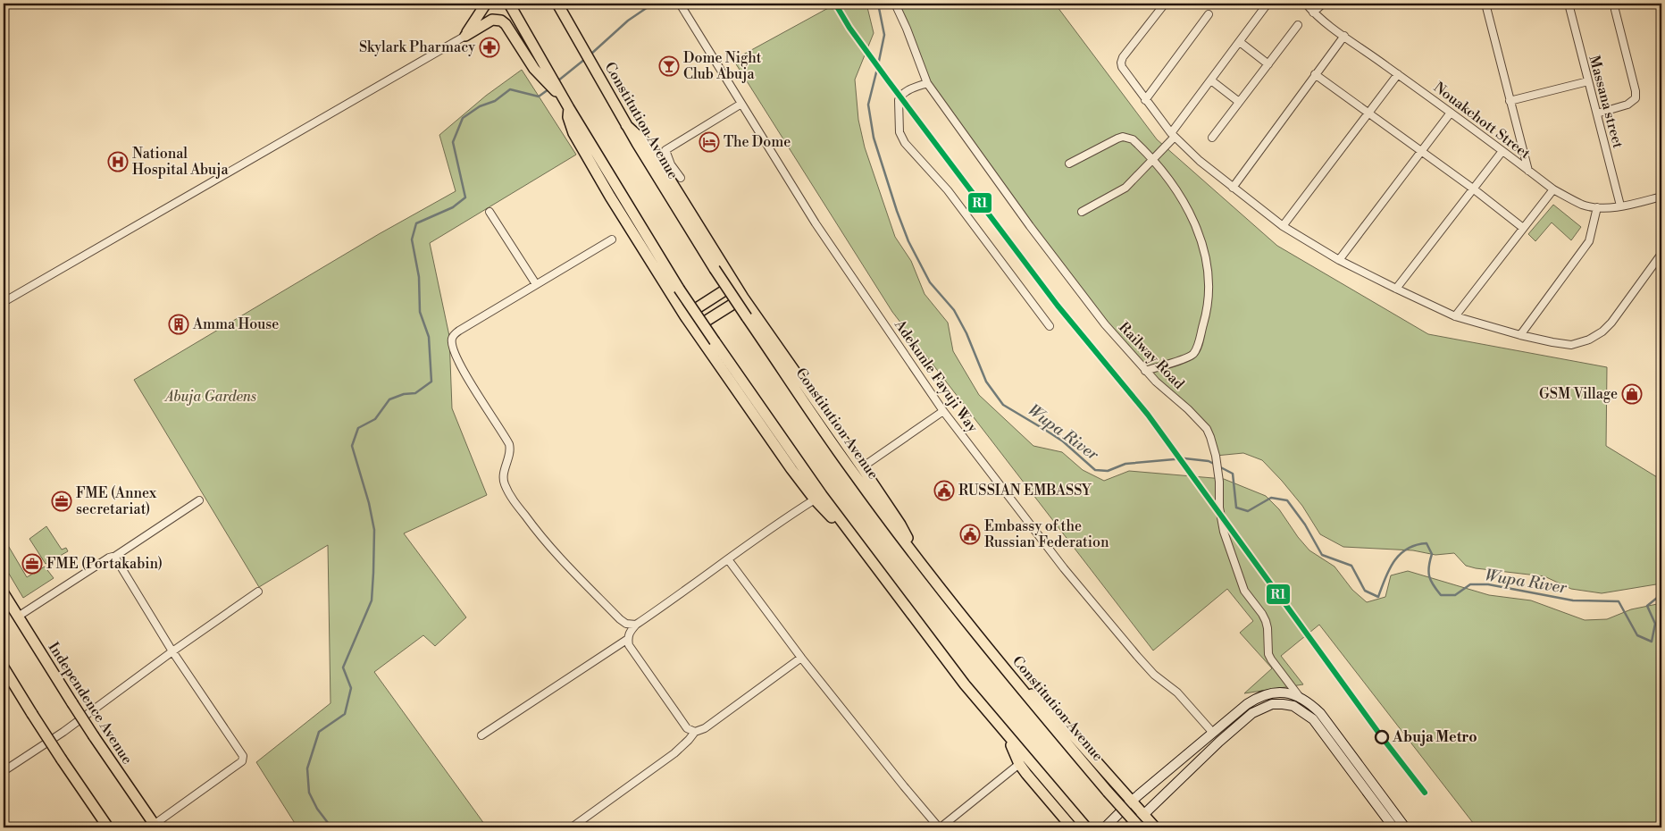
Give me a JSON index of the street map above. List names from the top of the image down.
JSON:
{
  "streets": {
    "main road": ["Constitution Avenue", "Independence Avenue"],
    "street": [
      "Massana street",
      "Nouakchott Street",
      "Railway Road",
      "Adekunle Fayuji Way"
    ]
  },
  "crossings": [
    ["Massana street", "Nouakchott Street"]
  ],
  "water": ["Wupa River"],
  "parks": ["Abuja Gardens"],
  "places": {
    "pharmacy": ["Skylark Pharmacy"],
    "bar": ["Dome Night Club Abuja"],
    "hotel": ["The Dome"],
    "hospital": ["National Hospital Abuja"],
    "building": ["Amma House"],
    "shop": ["GSM Village"],
    "public building": ["RUSSIAN EMBASSY", "Embassy of the Russian Federation"],
    "office": ["FME (Annex secretariat)", "FME (Portakabin)"],
    "other": ["Abuja Metro"]
  },
  "lines": ["transit line R1"]
}
